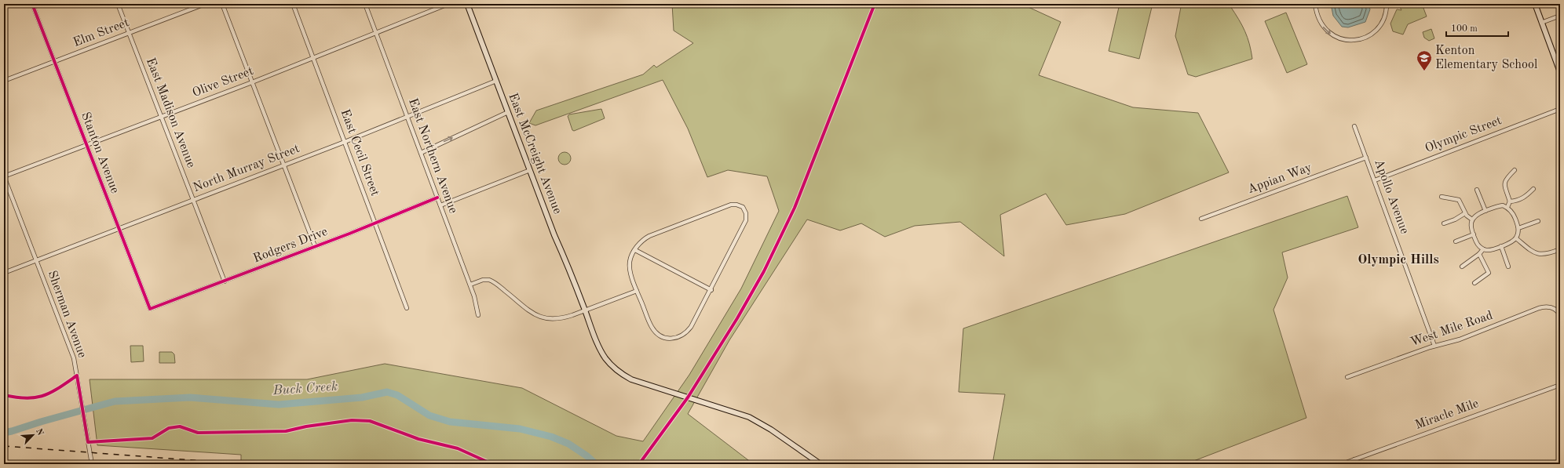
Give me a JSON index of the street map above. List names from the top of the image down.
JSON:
{
  "streets": {
    "street": [
      "Elm Street",
      "Olive Street",
      "East Madison Avenue",
      "Olympic Street",
      "Stanton Avenue",
      "East Cecil Street",
      "East McCreight Avenue",
      "East Northern Avenue",
      "North Murray Street",
      "Appian Way",
      "Apollo Avenue",
      "Rodgers Drive",
      "Sherman Avenue",
      "West Mile Road",
      "Miracle Mile"
    ]
  },
  "crossings": [
    ["Elm Street", "East Madison Avenue"],
    ["Elm Street", "Stanton Avenue"],
    ["Olive Street", "East Madison Avenue"],
    ["Olive Street", "Stanton Avenue"],
    ["Olive Street", "East Cecil Street"],
    ["Olive Street", "East Northern Avenue"],
    ["Olive Street", "Sherman Avenue"],
    ["East Madison Avenue", "North Murray Street"],
    ["East Madison Avenue", "Rodgers Drive"],
    ["Olympic Street", "Apollo Avenue"],
    ["Stanton Avenue", "North Murray Street"],
    ["Stanton Avenue", "Rodgers Drive"],
    ["East Cecil Street", "North Murray Street"],
    ["East Cecil Street", "Rodgers Drive"],
    ["East McCreight Avenue", "North Murray Street"],
    ["East Northern Avenue", "North Murray Street"],
    ["East Northern Avenue", "Rodgers Drive"],
    ["North Murray Street", "Sherman Avenue"],
    ["Appian Way", "Apollo Avenue"],
    ["Apollo Avenue", "West Mile Road"]
  ],
  "districts": ["Olympic Hills"],
  "water": ["Buck Creek"],
  "places": {
    "school or university": ["Kenton Elementary School"]
  },
  "scale_bar": "100 m",
  "north": "top right"
}
